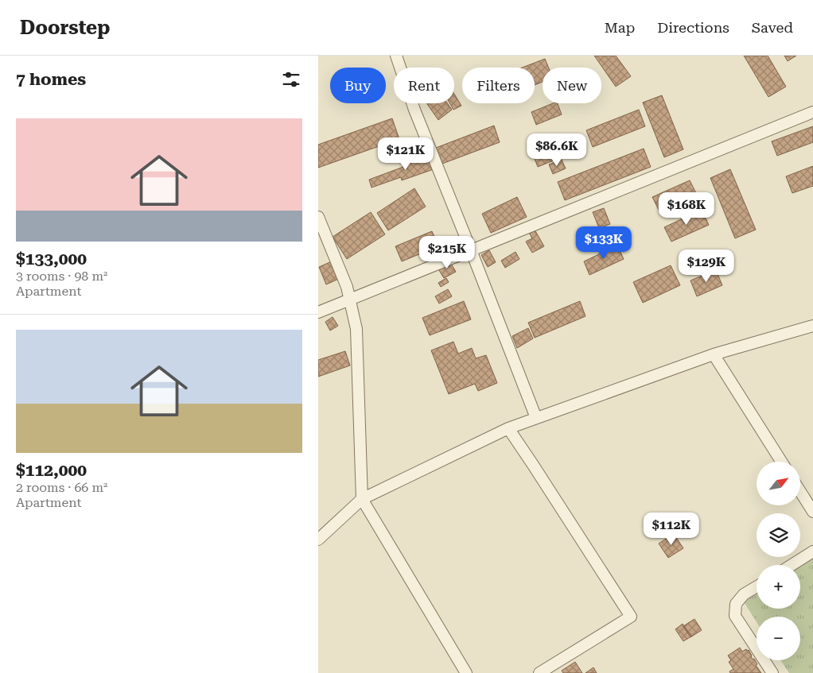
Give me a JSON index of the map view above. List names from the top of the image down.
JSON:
{
  "north": "top right",
  "page": {
    "header": "Doorstep",
    "nav": ["Map", "Directions", "Saved"],
    "heading": "7 homes",
    "chip": [
      "Buy",
      "Rent",
      "Filters",
      "New"
    ],
    "list": [
      {
        "name": "$133,000",
        "note": "3 rooms · 98 m² · Apartment"
      },
      {
        "name": "$112,000",
        "note": "2 rooms · 66 m² · Apartment"
      }
    ],
    "price": [
      "$86.6K",
      "$121K",
      "$168K",
      "$133K",
      "$215K",
      "$129K",
      "$112K"
    ],
    "map_buttons": ["+", "−"]
  }
}
